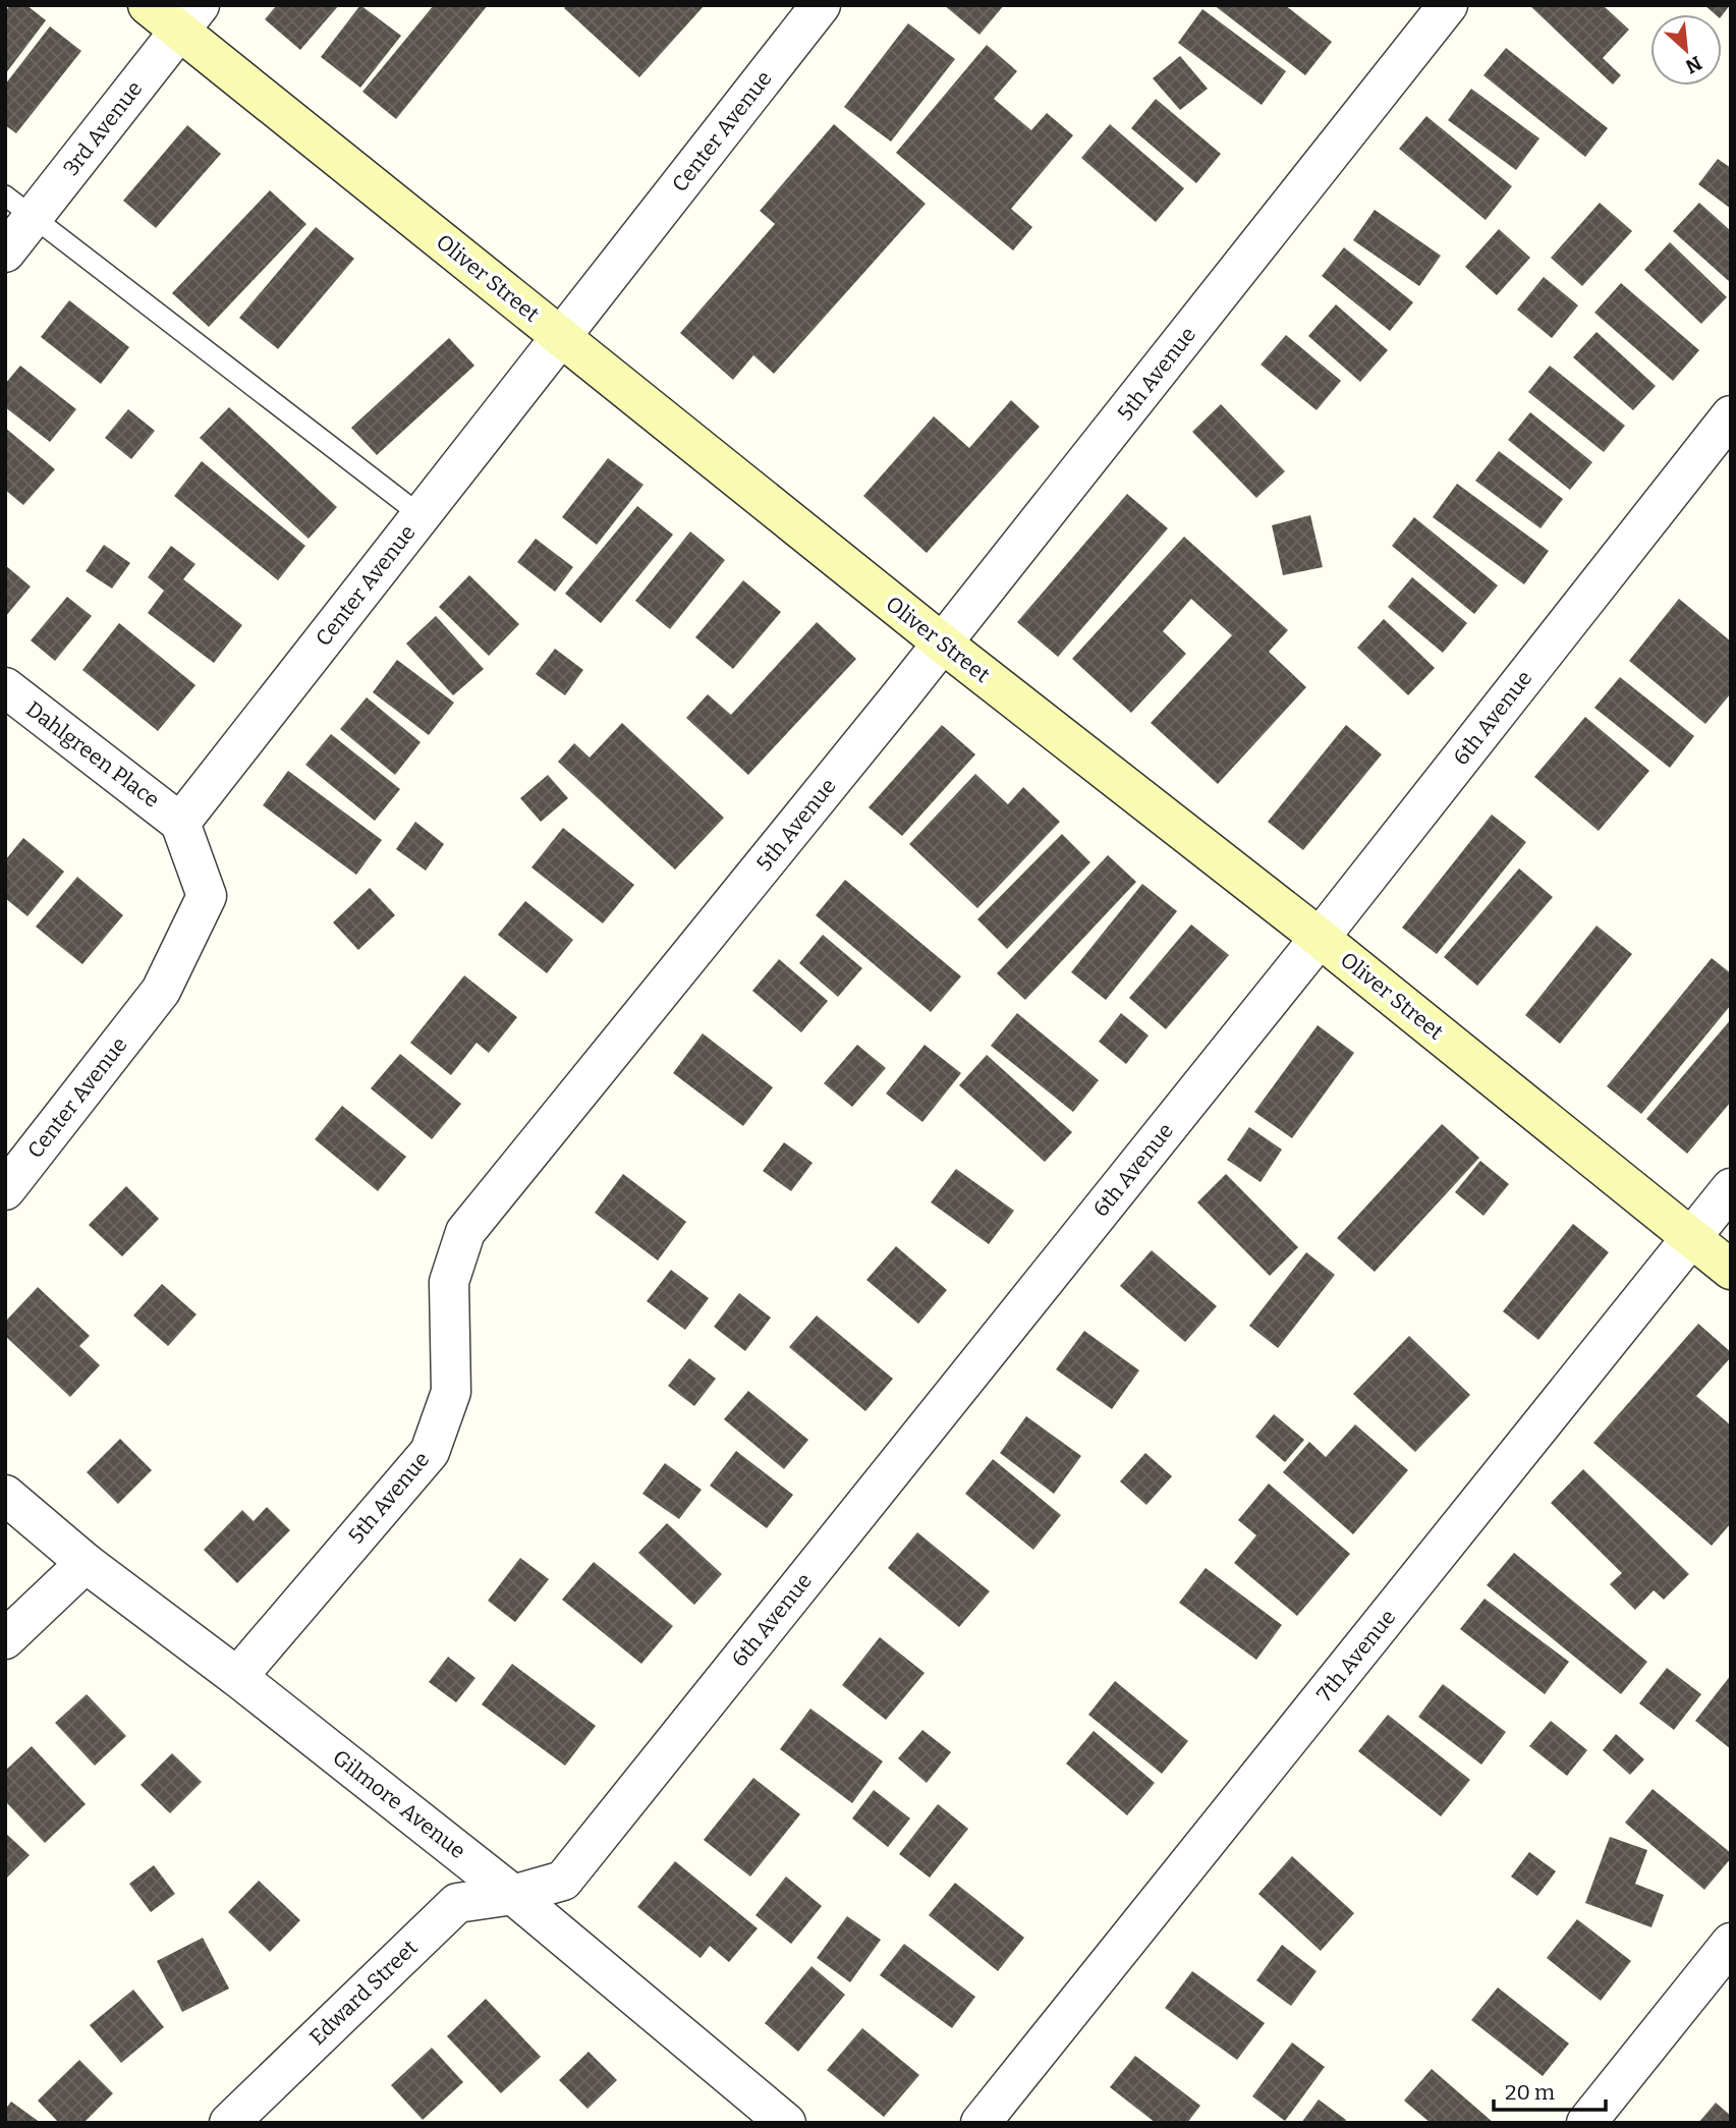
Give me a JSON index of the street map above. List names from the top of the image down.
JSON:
{
  "streets": {
    "main road": ["Oliver Street"],
    "street": [
      "3rd Avenue",
      "Center Avenue",
      "5th Avenue",
      "6th Avenue",
      "Dahlgreen Place",
      "7th Avenue",
      "Gilmore Avenue",
      "Edward Street"
    ]
  },
  "crossings": [
    ["3rd Avenue", "Oliver Street"],
    ["Center Avenue", "Oliver Street"],
    ["Center Avenue", "Dahlgreen Place"],
    ["Oliver Street", "5th Avenue"],
    ["Oliver Street", "6th Avenue"],
    ["Oliver Street", "7th Avenue"],
    ["5th Avenue", "Gilmore Avenue"],
    ["6th Avenue", "Gilmore Avenue"],
    ["6th Avenue", "Edward Street"],
    ["Gilmore Avenue", "Edward Street"]
  ],
  "scale_bar": "20 m",
  "north": "bottom right"
}
